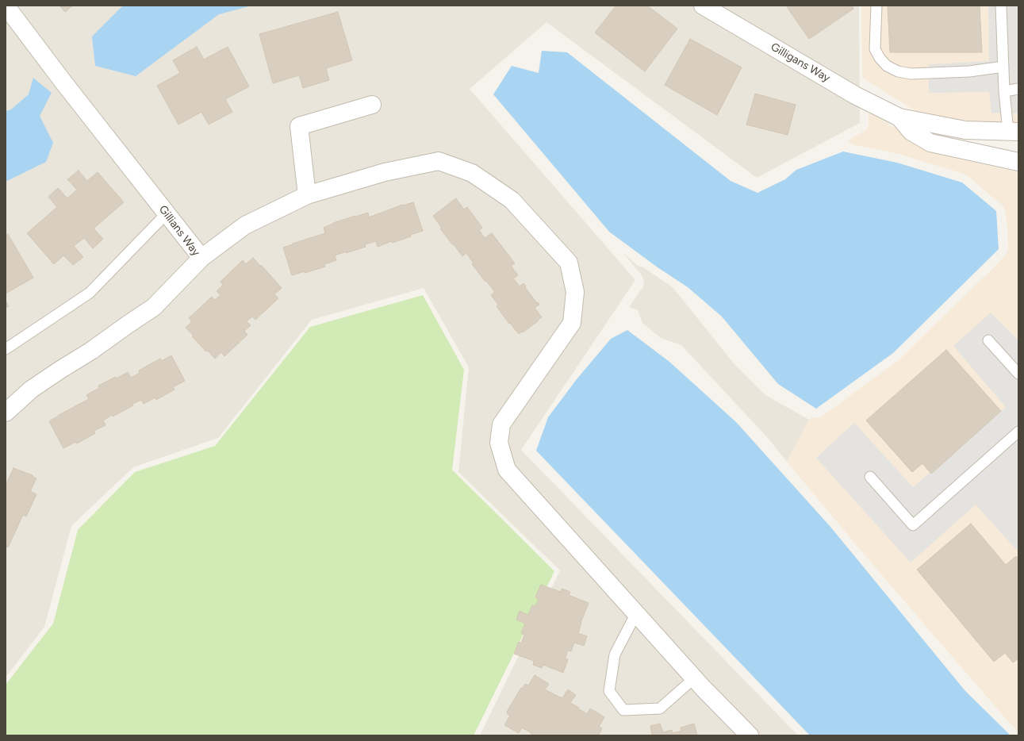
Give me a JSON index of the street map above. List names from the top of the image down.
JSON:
{
  "streets": {
    "street": ["Gilligans Way", "Gillians Way"]
  }
}
